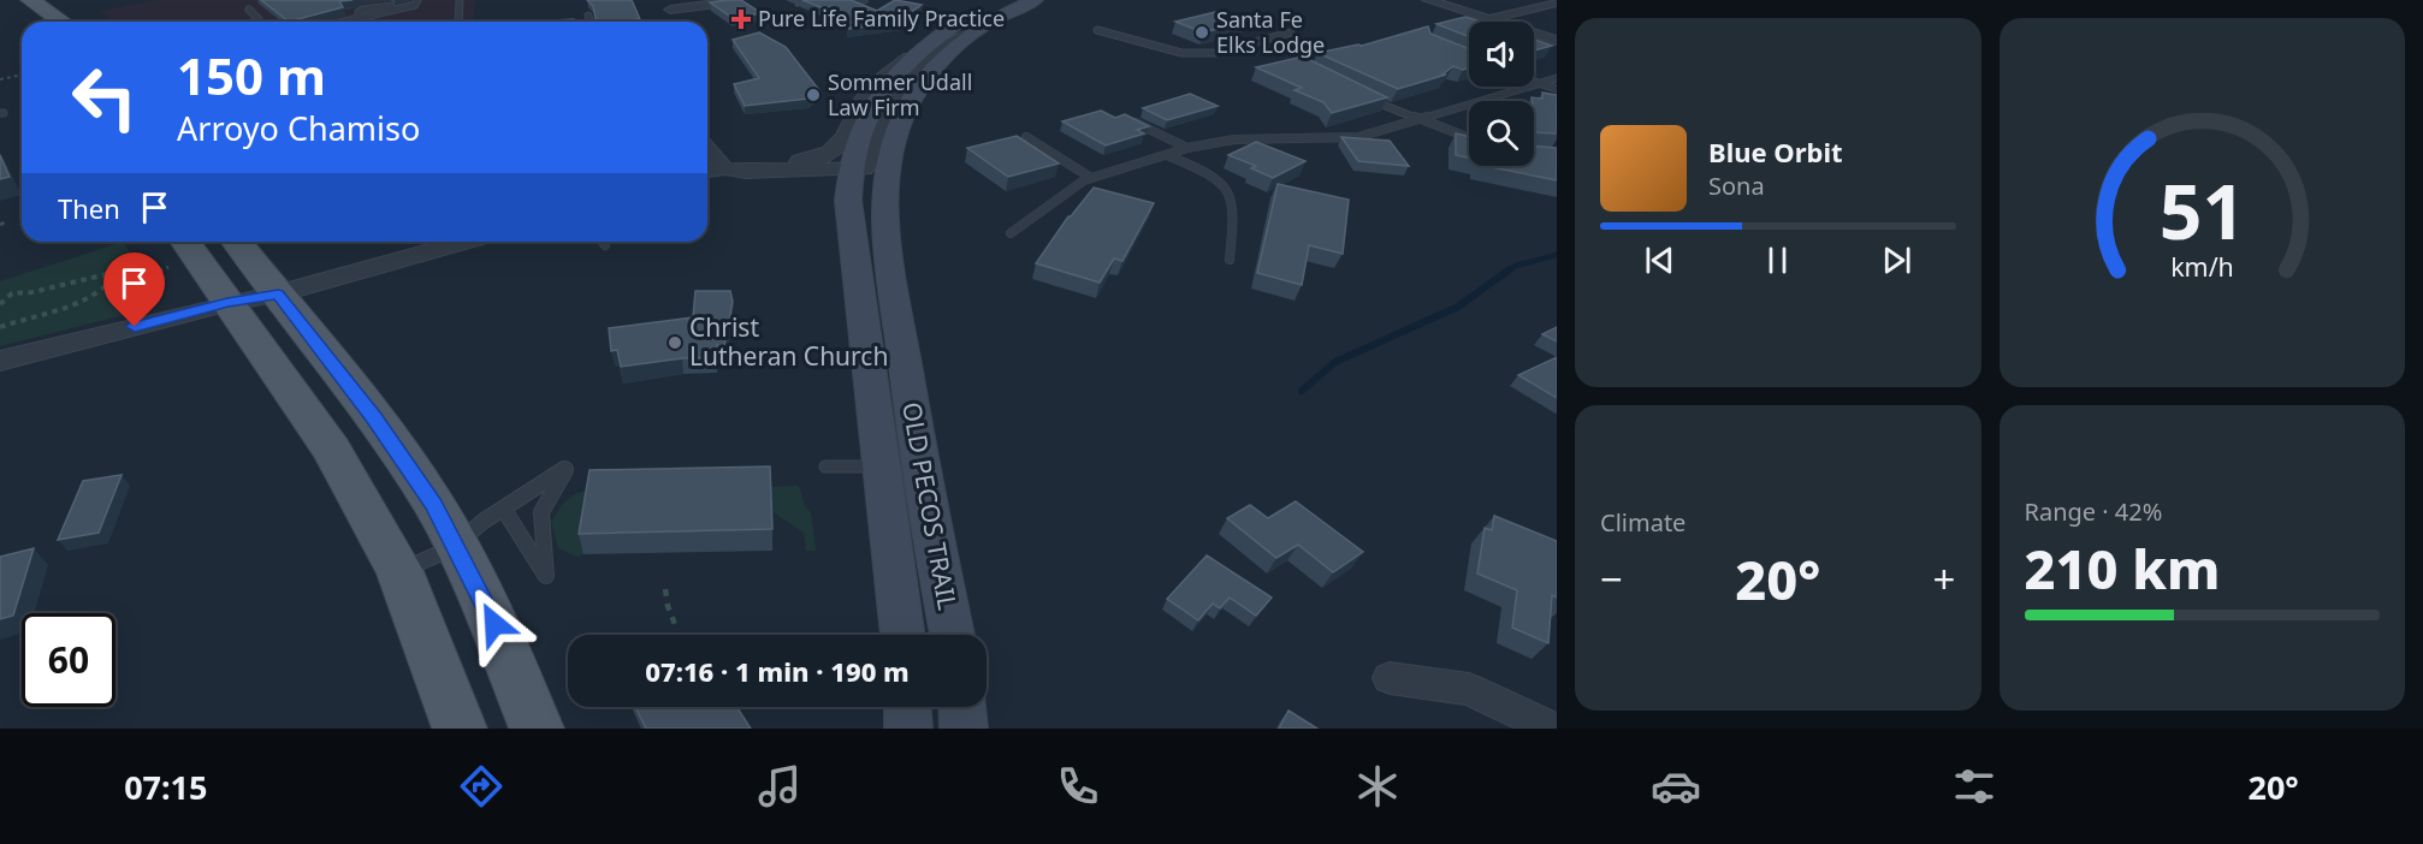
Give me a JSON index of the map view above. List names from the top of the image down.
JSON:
{
  "streets": {
    "main road": ["OLD PECOS TRAIL"]
  },
  "places": {
    "health": ["Pure Life Family Practice"],
    "other": ["Santa Fe Elks Lodge", "Sommer Udall Law Firm", "Christ Lutheran Church"]
  },
  "page": {
    "turn": ["150 m", "Arroyo Chamiso"],
    "song": ["Blue Orbit", "Sona"],
    "then": "Then",
    "tile": [
      "Climate",
      ["Range · 42%", "210 km"]
    ],
    "heat": ["−", "20°", "+"],
    "limit": "60",
    "trip": "07:16 · 1 min · 190 m",
    "tabs": ["07:15", "20°"],
    "gauge": ["51", "km/h"]
  }
}
